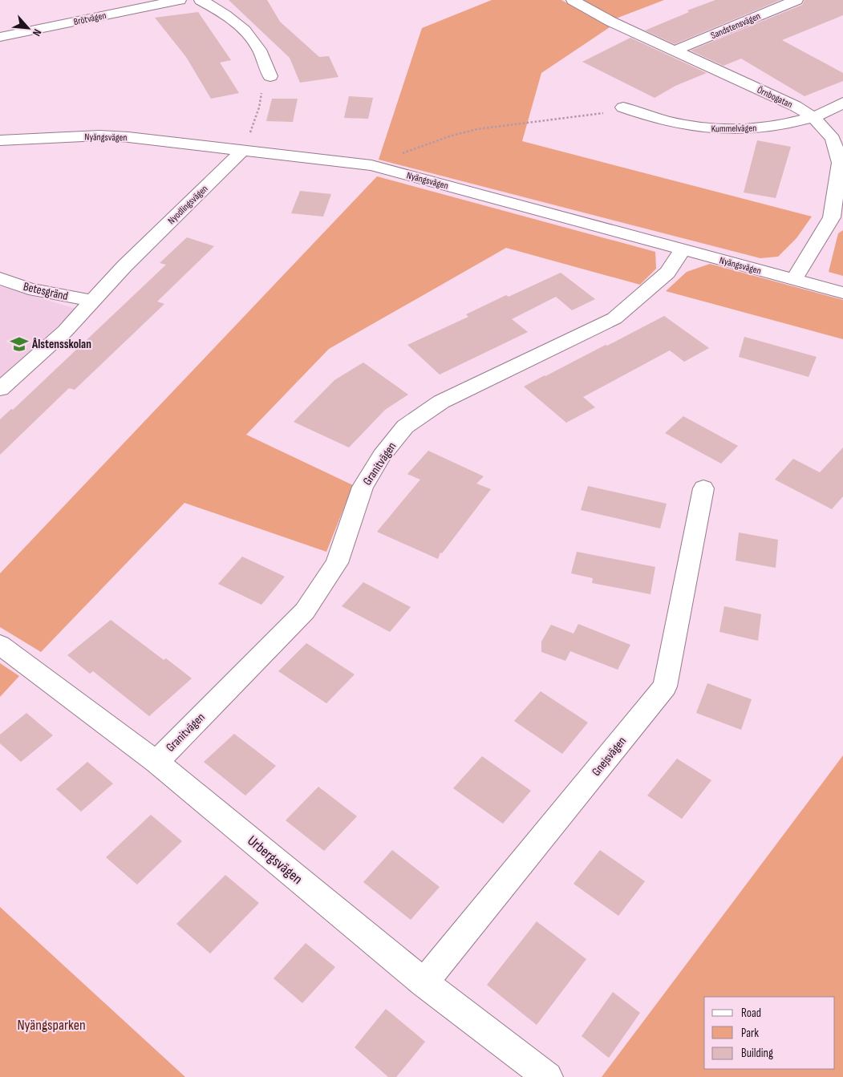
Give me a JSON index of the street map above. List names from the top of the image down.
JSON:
{
  "streets": {
    "street": [
      "Brötvägen",
      "Sandstensvägen",
      "Örnbogatan",
      "Kummelvägen",
      "Nyängsvägen",
      "Nyodlingsvägen",
      "Betesgränd",
      "Granitvägen",
      "Gnejsvägen",
      "Urbergsvägen"
    ]
  },
  "crossings": [
    ["Sandstensvägen", "Örnbogatan"],
    ["Örnbogatan", "Kummelvägen"],
    ["Örnbogatan", "Nyängsvägen"],
    ["Nyängsvägen", "Nyodlingsvägen"],
    ["Nyängsvägen", "Granitvägen"],
    ["Nyodlingsvägen", "Betesgränd"],
    ["Granitvägen", "Urbergsvägen"],
    ["Gnejsvägen", "Urbergsvägen"]
  ],
  "parks": ["Nyängsparken"],
  "places": {
    "school or university": ["Ålstensskolan"]
  },
  "legend": ["Road", "Park", "Building"],
  "north": "bottom right"
}
